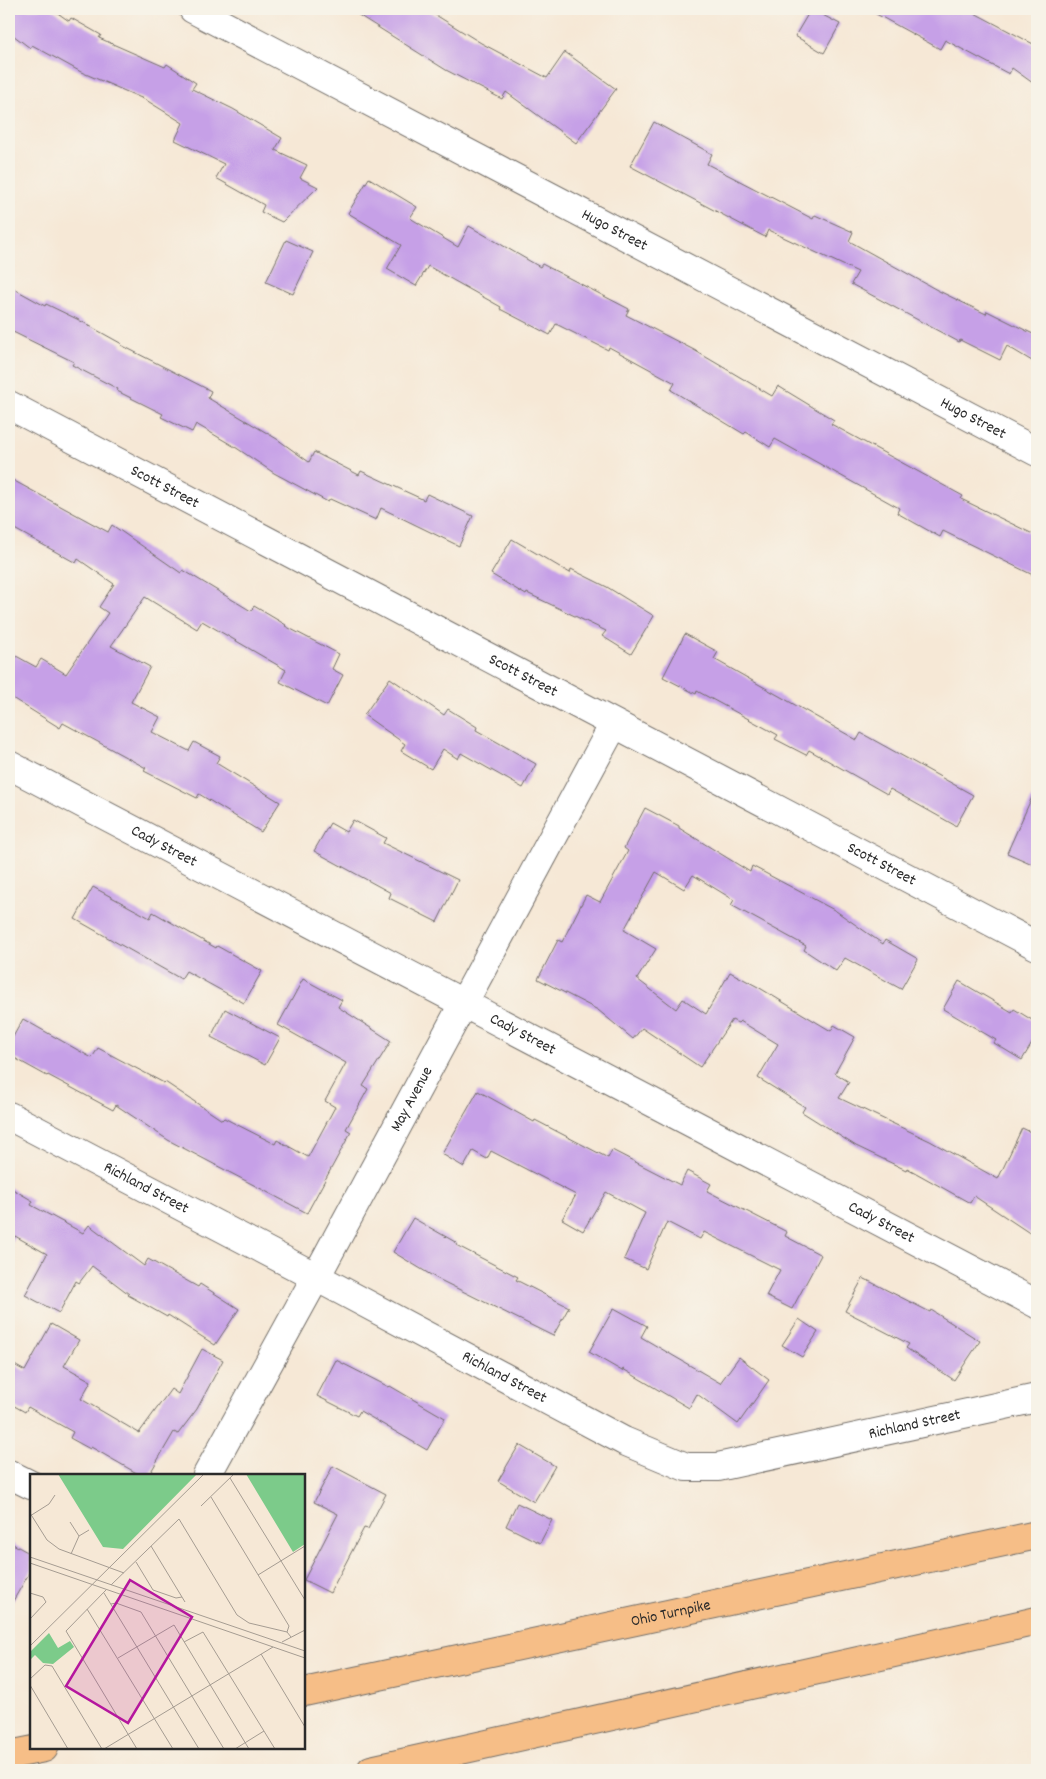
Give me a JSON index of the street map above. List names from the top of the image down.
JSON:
{
  "streets": {
    "highway": ["Ohio Turnpike"],
    "street": [
      "Hugo Street",
      "Scott Street",
      "Cady Street",
      "May Avenue",
      "Richland Street"
    ]
  },
  "crossings": [
    ["Scott Street", "May Avenue"],
    ["Cady Street", "May Avenue"],
    ["May Avenue", "Richland Street"]
  ]
}
